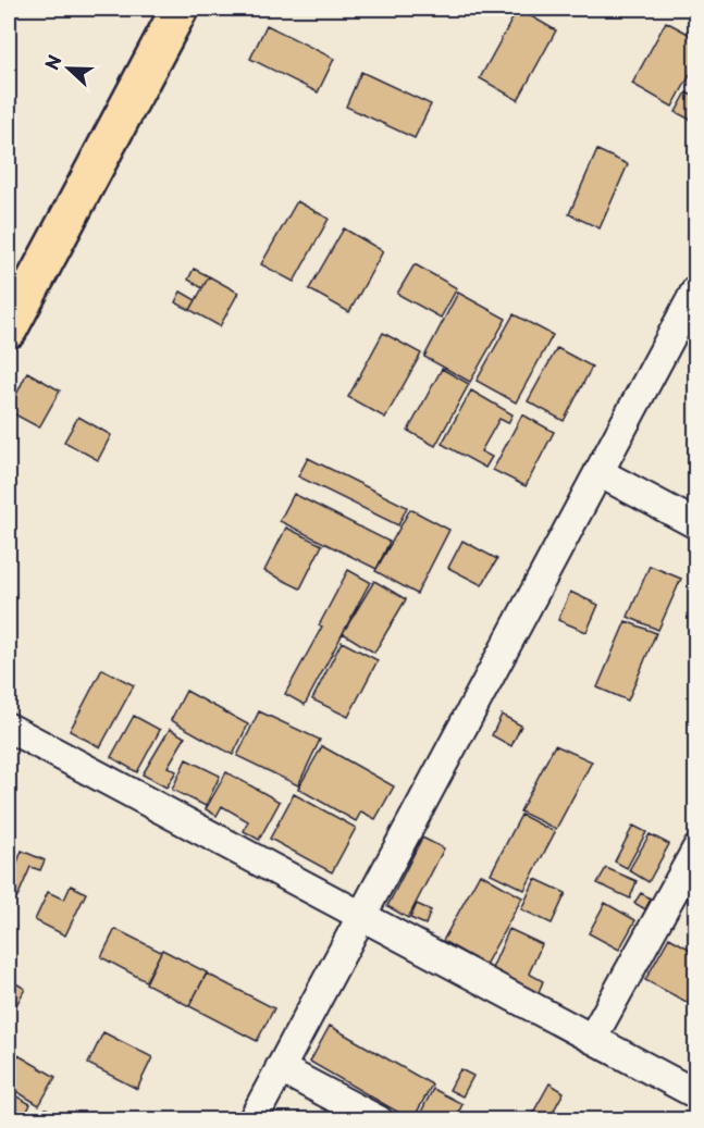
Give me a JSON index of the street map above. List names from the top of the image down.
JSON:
{
  "north": "left"
}
